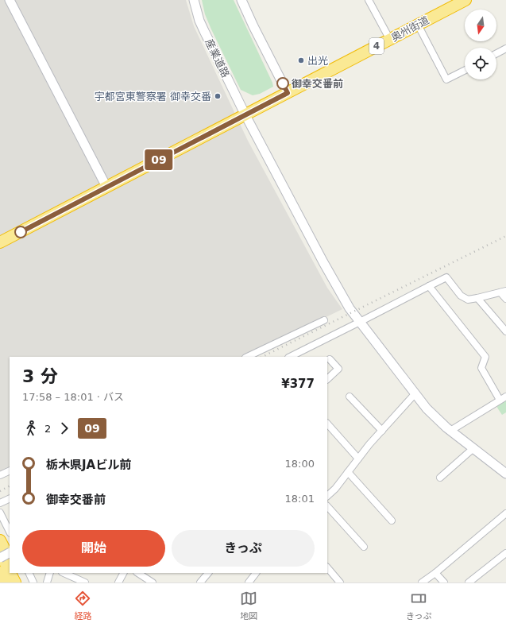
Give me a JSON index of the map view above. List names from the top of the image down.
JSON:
{
  "streets": {
    "highway": ["奥州街道", "4"],
    "street": ["産業道路"]
  },
  "crossings": [
    ["奥州街道", "産業道路"]
  ],
  "places": ["出光", "御幸交番前", "宇都宮東警察署 御幸交番"],
  "lines": ["bus line 09"],
  "north": "bottom",
  "page": {
    "on_map": "09",
    "heading": ["3 分", "17:58 – 18:01 · バス", "¥377"],
    "legs": ["2", "09"],
    "list": [
      {
        "name": "栃木県JAビル前",
        "value": "18:00"
      },
      {
        "name": "御幸交番前",
        "value": "18:01"
      }
    ],
    "buttons": ["開始", "きっぷ"],
    "tabs": ["経路", "地図", "きっぷ"]
  }
}
